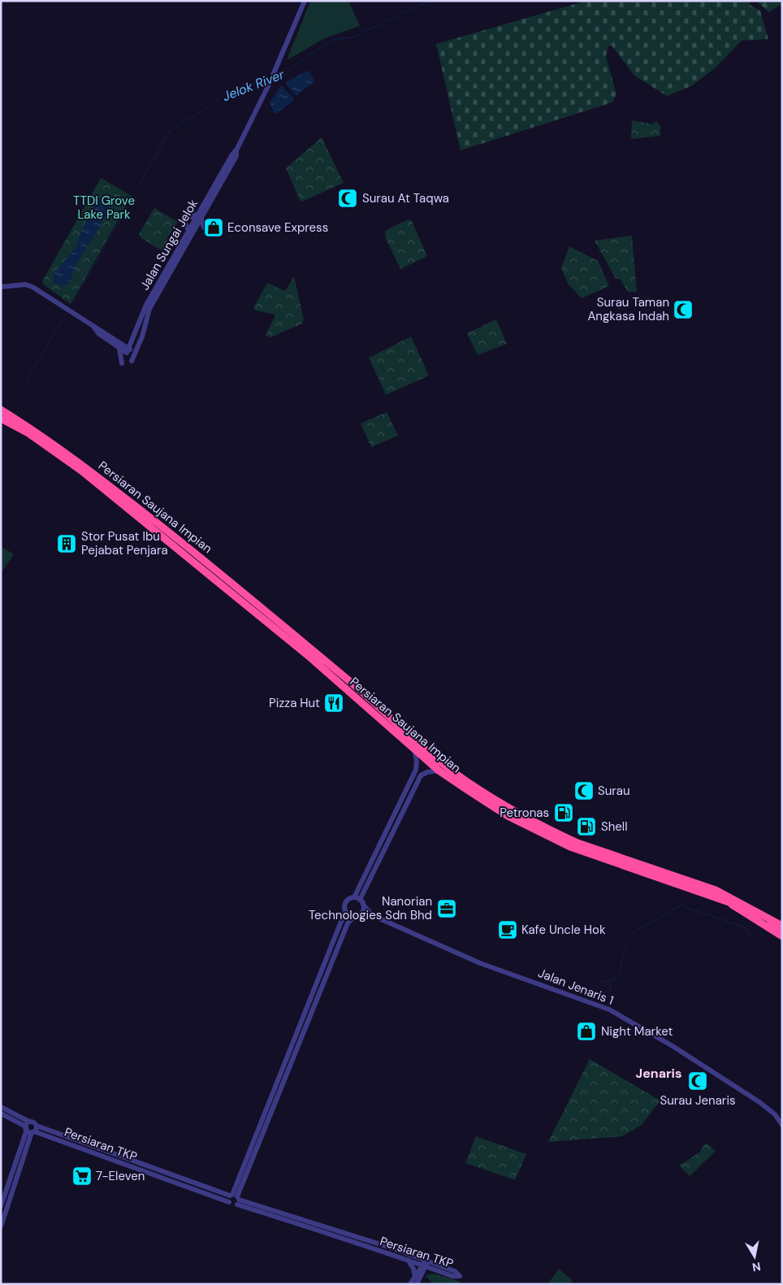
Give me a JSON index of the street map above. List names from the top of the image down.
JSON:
{
  "streets": {
    "highway": ["Persiaran Saujana Impian"],
    "street": ["Jalan Sungai Jelok", "Jalan Jenaris 1", "Persiaran TKP"]
  },
  "districts": ["Jenaris"],
  "water": ["Jelok River"],
  "parks": ["TTDI Grove Lake Park"],
  "places": {
    "mosque": [
      "Surau At Taqwa",
      "Surau Taman Angkasa Indah",
      "Surau",
      "Surau Jenaris"
    ],
    "shop": ["Econsave Express", "Night Market"],
    "building": ["Stor Pusat Ibu Pejabat Penjara"],
    "restaurant": ["Pizza Hut"],
    "fuel station": ["Petronas", "Shell"],
    "office": ["Nanorian Technologies Sdn Bhd"],
    "cafe": ["Kafe Uncle Hok"],
    "supermarket": ["7-Eleven"]
  },
  "north": "bottom"
}
